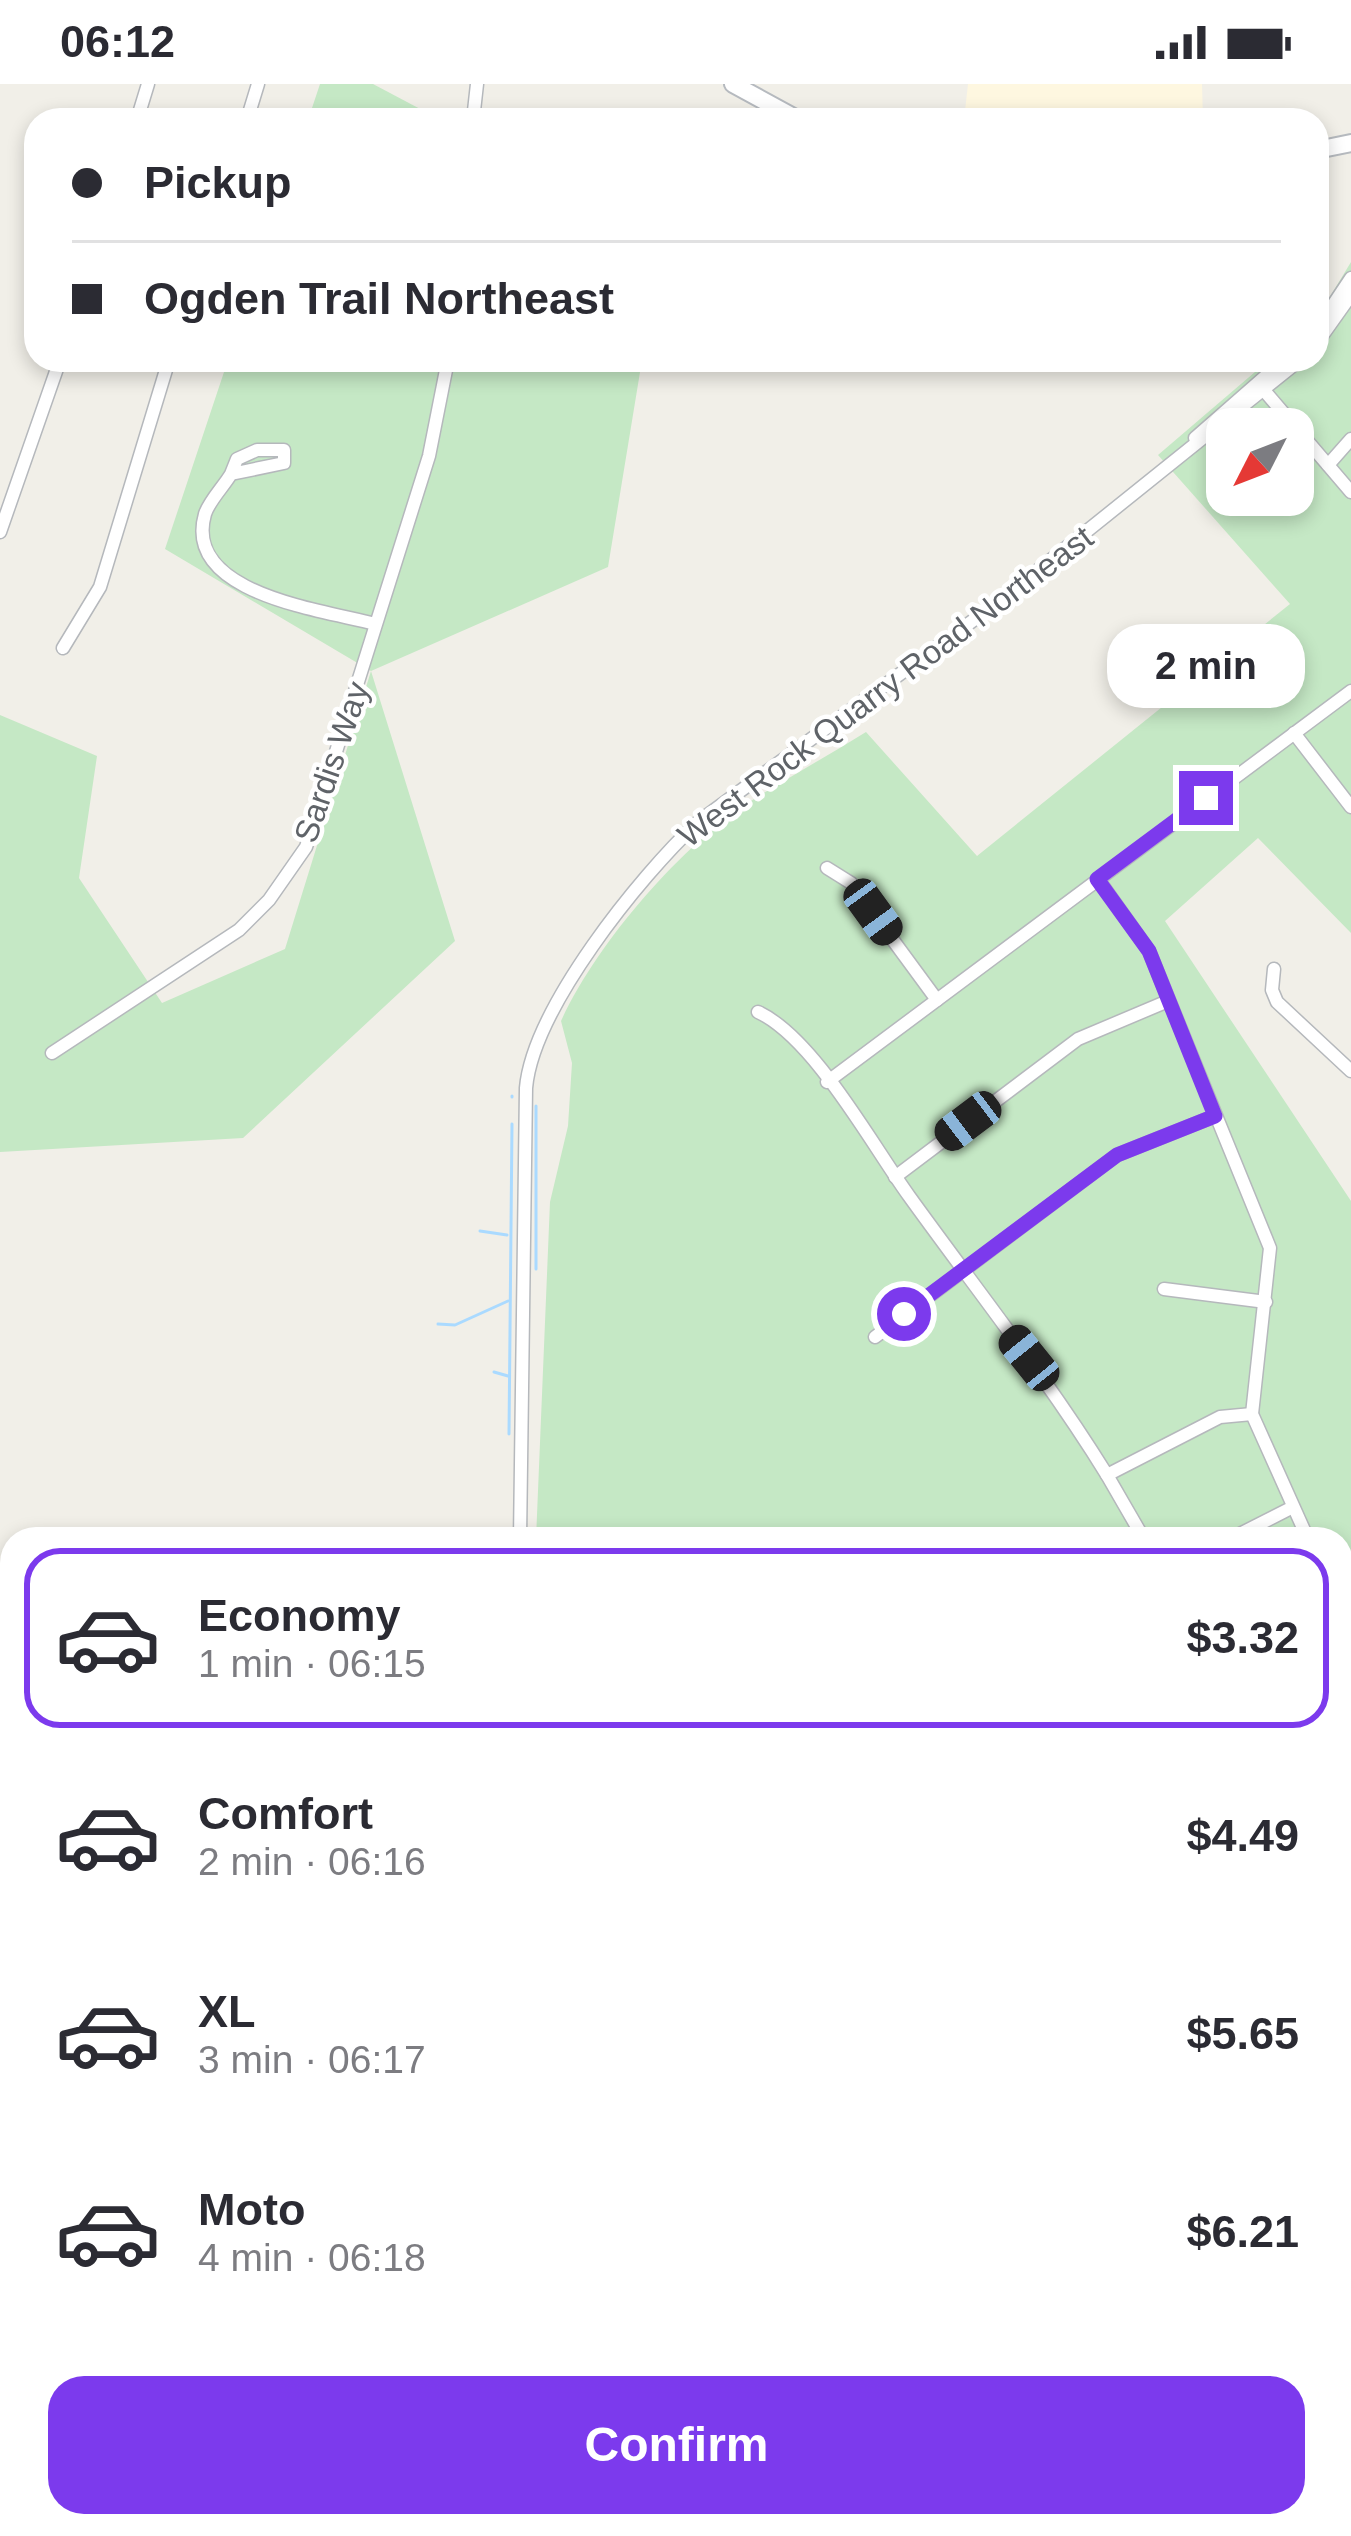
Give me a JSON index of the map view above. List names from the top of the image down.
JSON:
{
  "streets": {
    "street": ["West Rock Quarry Road Northeast", "Sardis Way"]
  },
  "north": "bottom left",
  "page": {
    "status": "06:12",
    "banner": ["Pickup", "Ogden Trail Northeast"],
    "bubble": "2 min",
    "list": [
      {
        "name": "Economy",
        "note": "1 min · 06:15",
        "value": "$3.32"
      },
      {
        "name": "Comfort",
        "note": "2 min · 06:16",
        "value": "$4.49"
      },
      {
        "name": "XL",
        "note": "3 min · 06:17",
        "value": "$5.65"
      },
      {
        "name": "Moto",
        "note": "4 min · 06:18",
        "value": "$6.21"
      }
    ],
    "buttons": "Confirm"
  }
}
